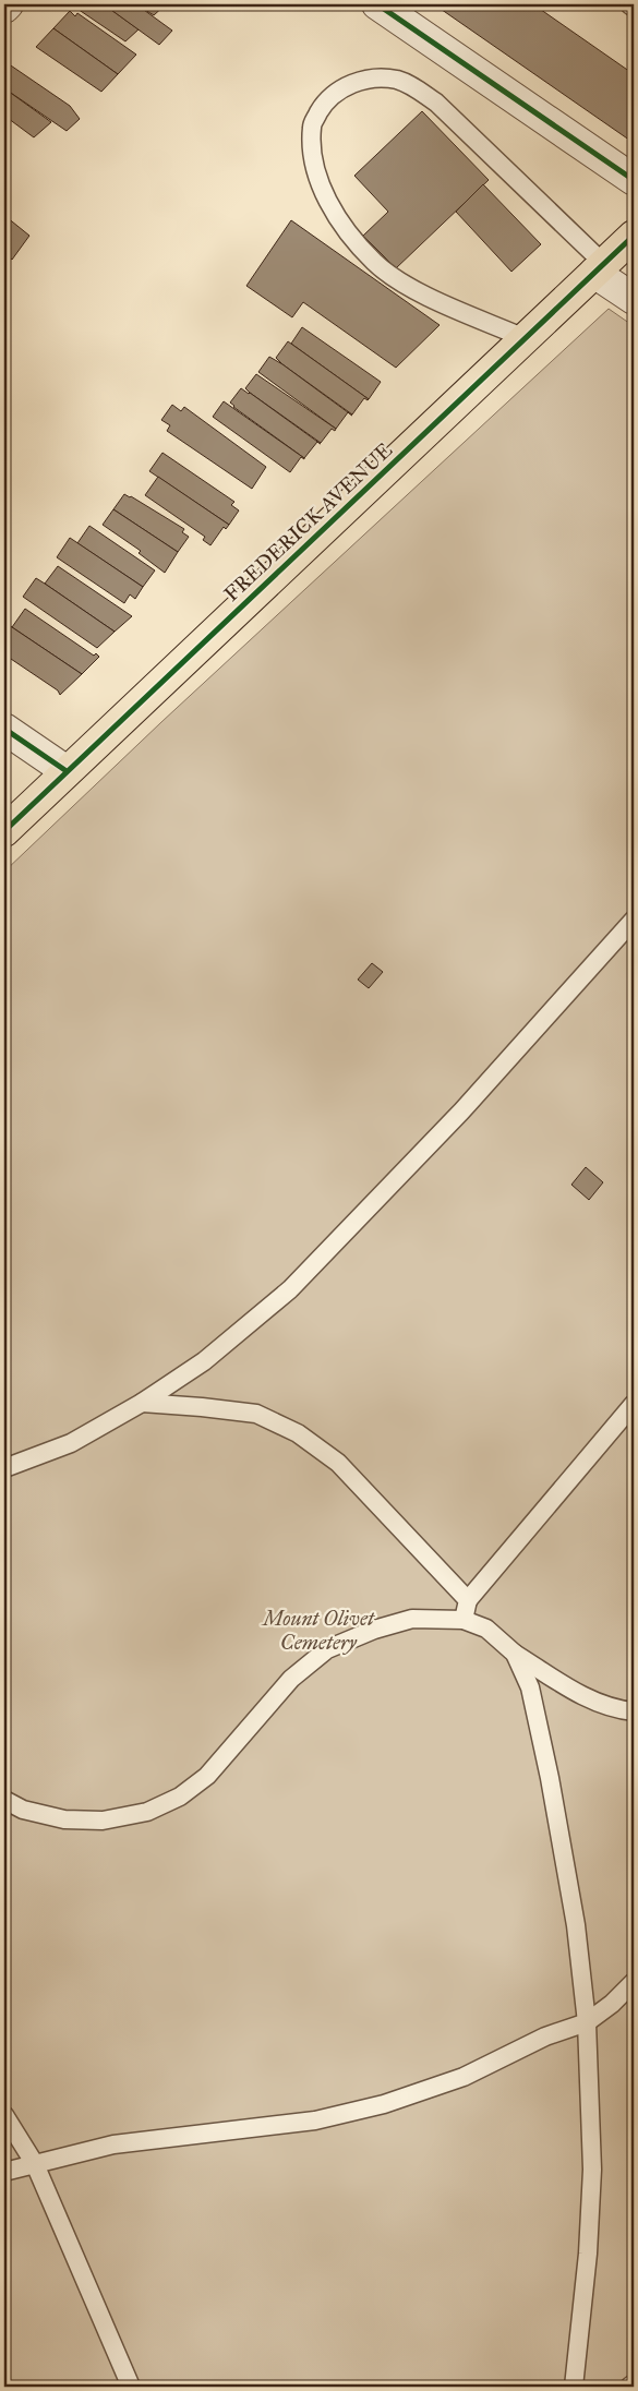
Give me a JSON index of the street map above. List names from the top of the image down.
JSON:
{
  "streets": {
    "main road": ["FREDERICK AVENUE"]
  },
  "parks": ["Mount Olivet Cemetery"]
}
